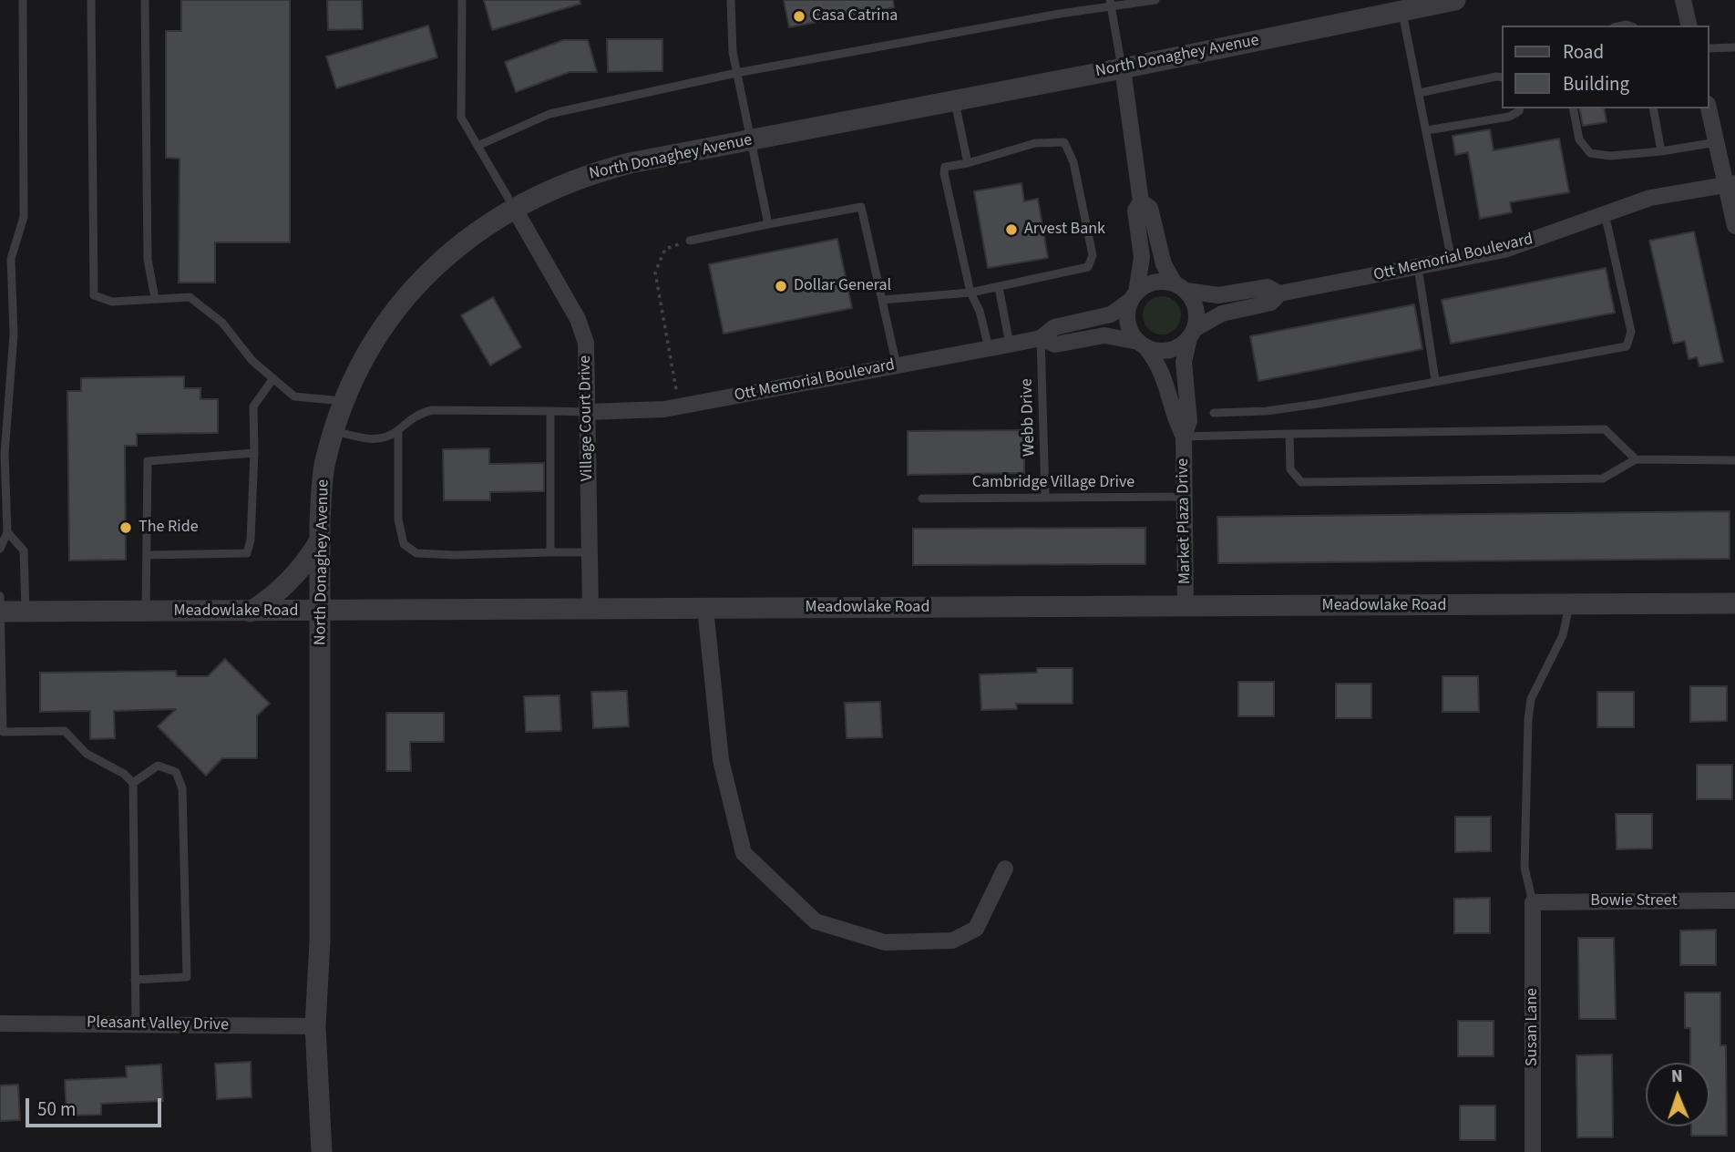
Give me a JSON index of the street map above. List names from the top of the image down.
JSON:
{
  "streets": {
    "street": [
      "North Donaghey Avenue",
      "Ott Memorial Boulevard",
      "Village Court Drive",
      "Market Plaza Drive",
      "Meadowlake Road",
      "Bowie Street",
      "Pleasant Valley Drive",
      "Susan Lane"
    ],
    "lane": ["Webb Drive", "Cambridge Village Drive"]
  },
  "crossings": [
    ["North Donaghey Avenue", "Village Court Drive"],
    ["North Donaghey Avenue", "Meadowlake Road"],
    ["North Donaghey Avenue", "Pleasant Valley Drive"],
    ["Ott Memorial Boulevard", "Webb Drive"],
    ["Ott Memorial Boulevard", "Village Court Drive"],
    ["Ott Memorial Boulevard", "Market Plaza Drive"],
    ["Webb Drive", "Cambridge Village Drive"],
    ["Village Court Drive", "Meadowlake Road"],
    ["Cambridge Village Drive", "Market Plaza Drive"],
    ["Market Plaza Drive", "Meadowlake Road"],
    ["Bowie Street", "Susan Lane"]
  ],
  "places": [
    "Casa Catrina",
    "Arvest Bank",
    "Dollar General",
    "The Ride"
  ],
  "legend": ["Road", "Building"],
  "scale_bar": "50 m",
  "north": "top"
}
